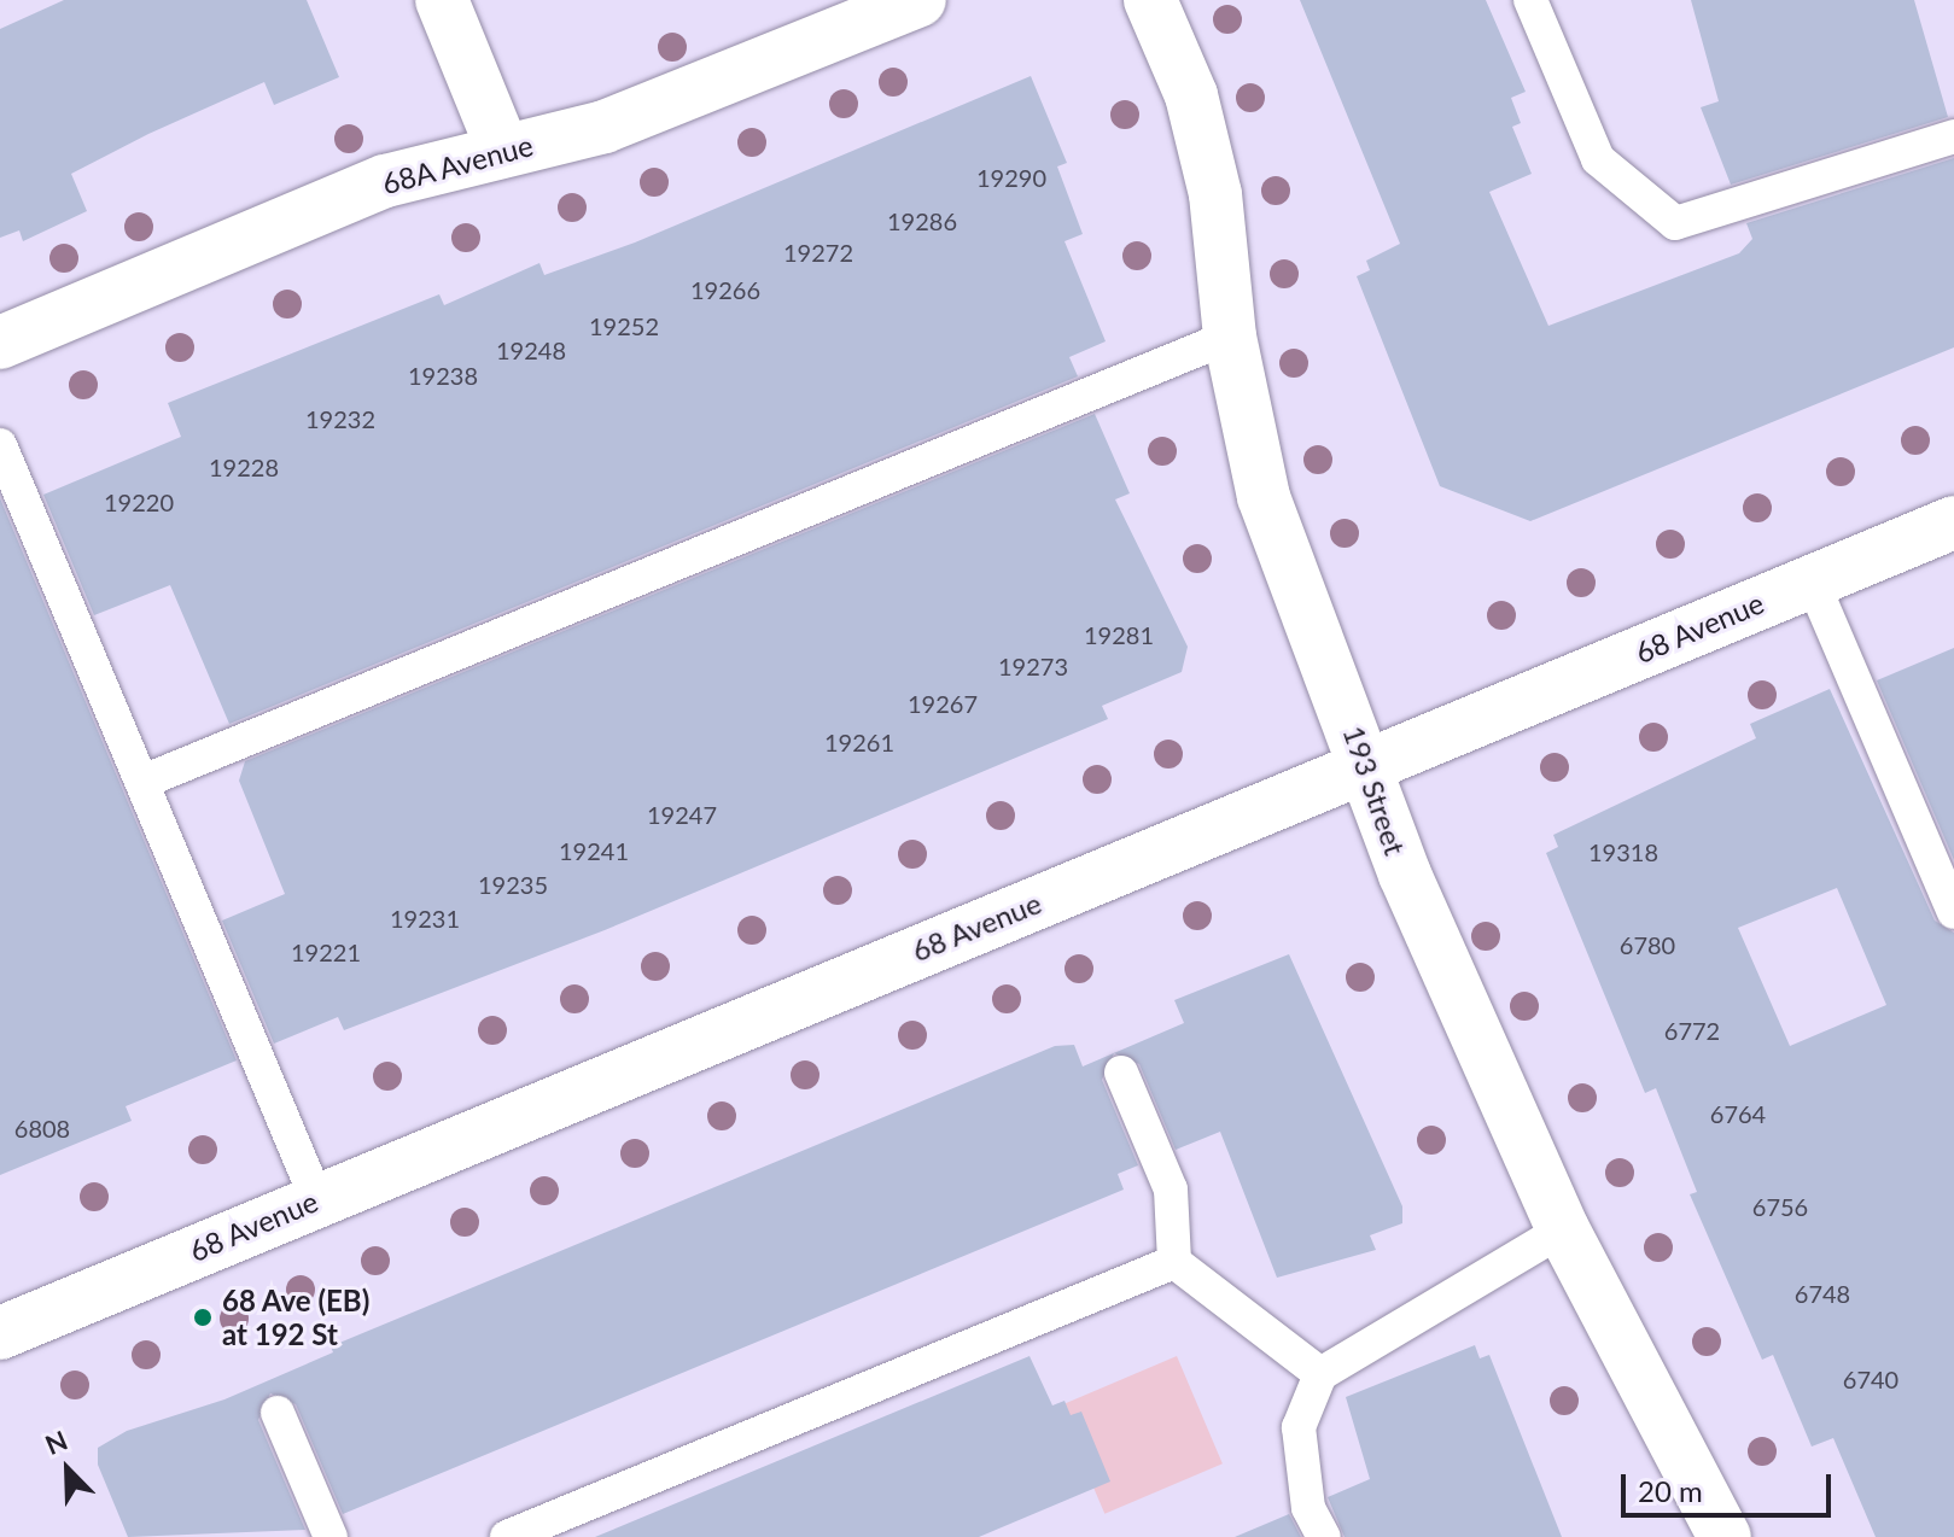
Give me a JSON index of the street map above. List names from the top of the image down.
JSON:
{
  "streets": {
    "street": ["68A Avenue", "68 Avenue", "193 Street"]
  },
  "crossings": [
    ["68 Avenue", "193 Street"]
  ],
  "places": ["68 Ave (EB) at 192 St"],
  "house_numbers": [
    "19290",
    "19286",
    "19272",
    "19266",
    "19252",
    "19248",
    "19238",
    "19232",
    "19228",
    "19220",
    "19281",
    "19273",
    "19267",
    "19261",
    "19247",
    "19241",
    "19318",
    "19235",
    "19231",
    "6780",
    "19221",
    "6772",
    "6764",
    "6808",
    "6756",
    "6748",
    "6740"
  ],
  "scale_bar": "20 m",
  "north": "top left"
}
